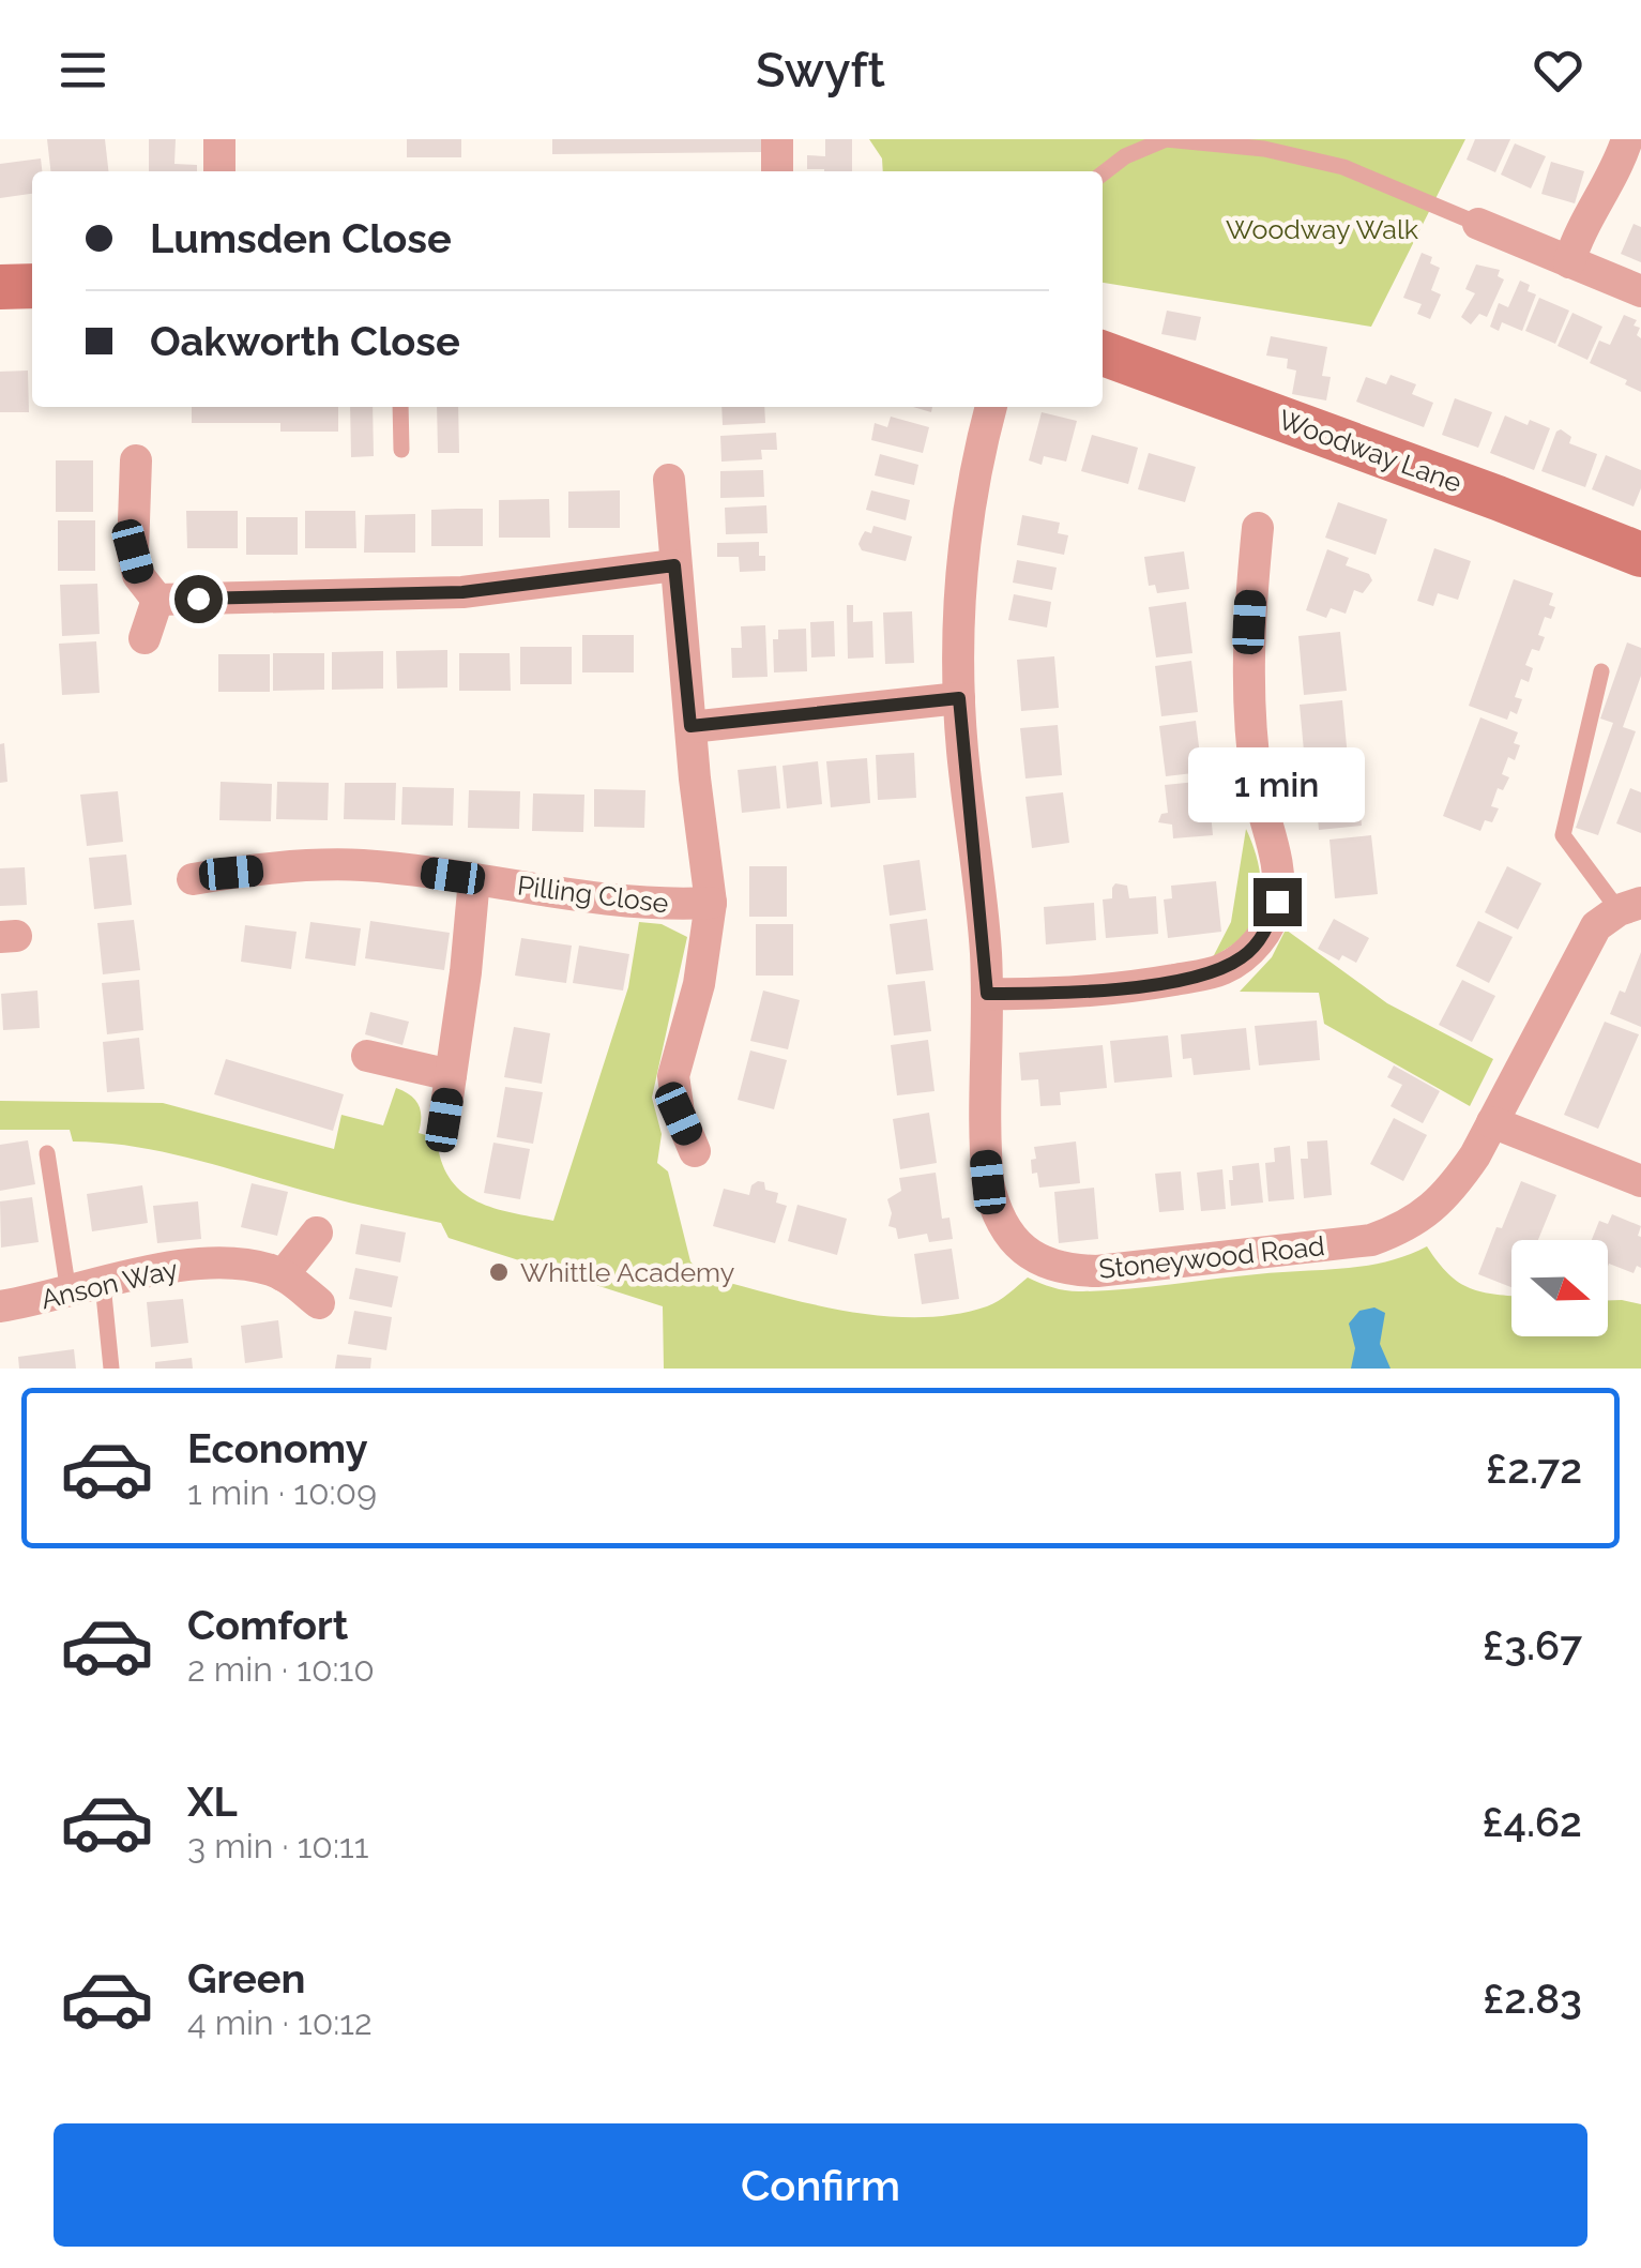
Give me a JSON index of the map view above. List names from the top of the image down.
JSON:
{
  "streets": {
    "street": [
      "Woodway Lane",
      "Pilling Close",
      "Stoneywood Road",
      "Anson Way"
    ]
  },
  "parks": ["Woodway Walk"],
  "places": ["Whittle Academy"],
  "north": "right",
  "page": {
    "header": "Swyft",
    "banner": ["Lumsden Close", "Oakworth Close"],
    "bubble": "1 min",
    "list": [
      {
        "name": "Economy",
        "note": "1 min · 10:09",
        "value": "£2.72"
      },
      {
        "name": "Comfort",
        "note": "2 min · 10:10",
        "value": "£3.67"
      },
      {
        "name": "XL",
        "note": "3 min · 10:11",
        "value": "£4.62"
      },
      {
        "name": "Green",
        "note": "4 min · 10:12",
        "value": "£2.83"
      }
    ],
    "buttons": "Confirm"
  }
}
